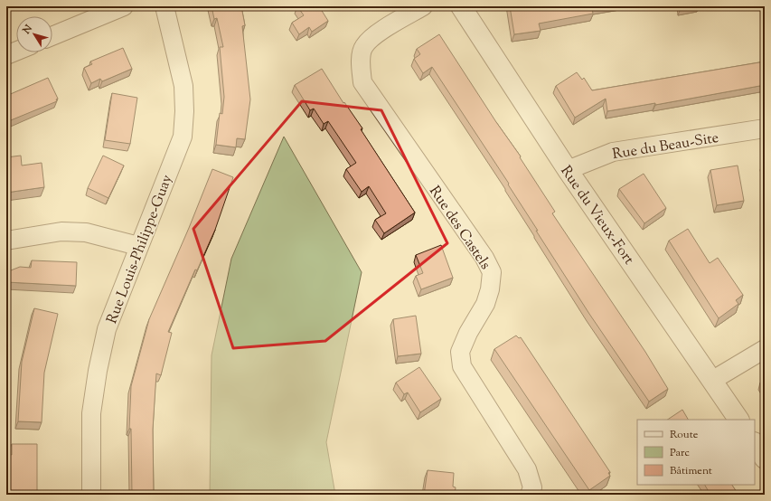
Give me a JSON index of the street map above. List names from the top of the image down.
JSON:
{
  "streets": {
    "street": [
      "Rue du Beau-Site",
      "Rue du Vieux-Fort",
      "Rue des Castels",
      "Rue Louis-Philippe-Guay"
    ]
  },
  "crossings": [
    ["Rue du Beau-Site", "Rue du Vieux-Fort"]
  ],
  "legend": ["Route", "Parc", "Bâtiment"],
  "north": "top left"
}
